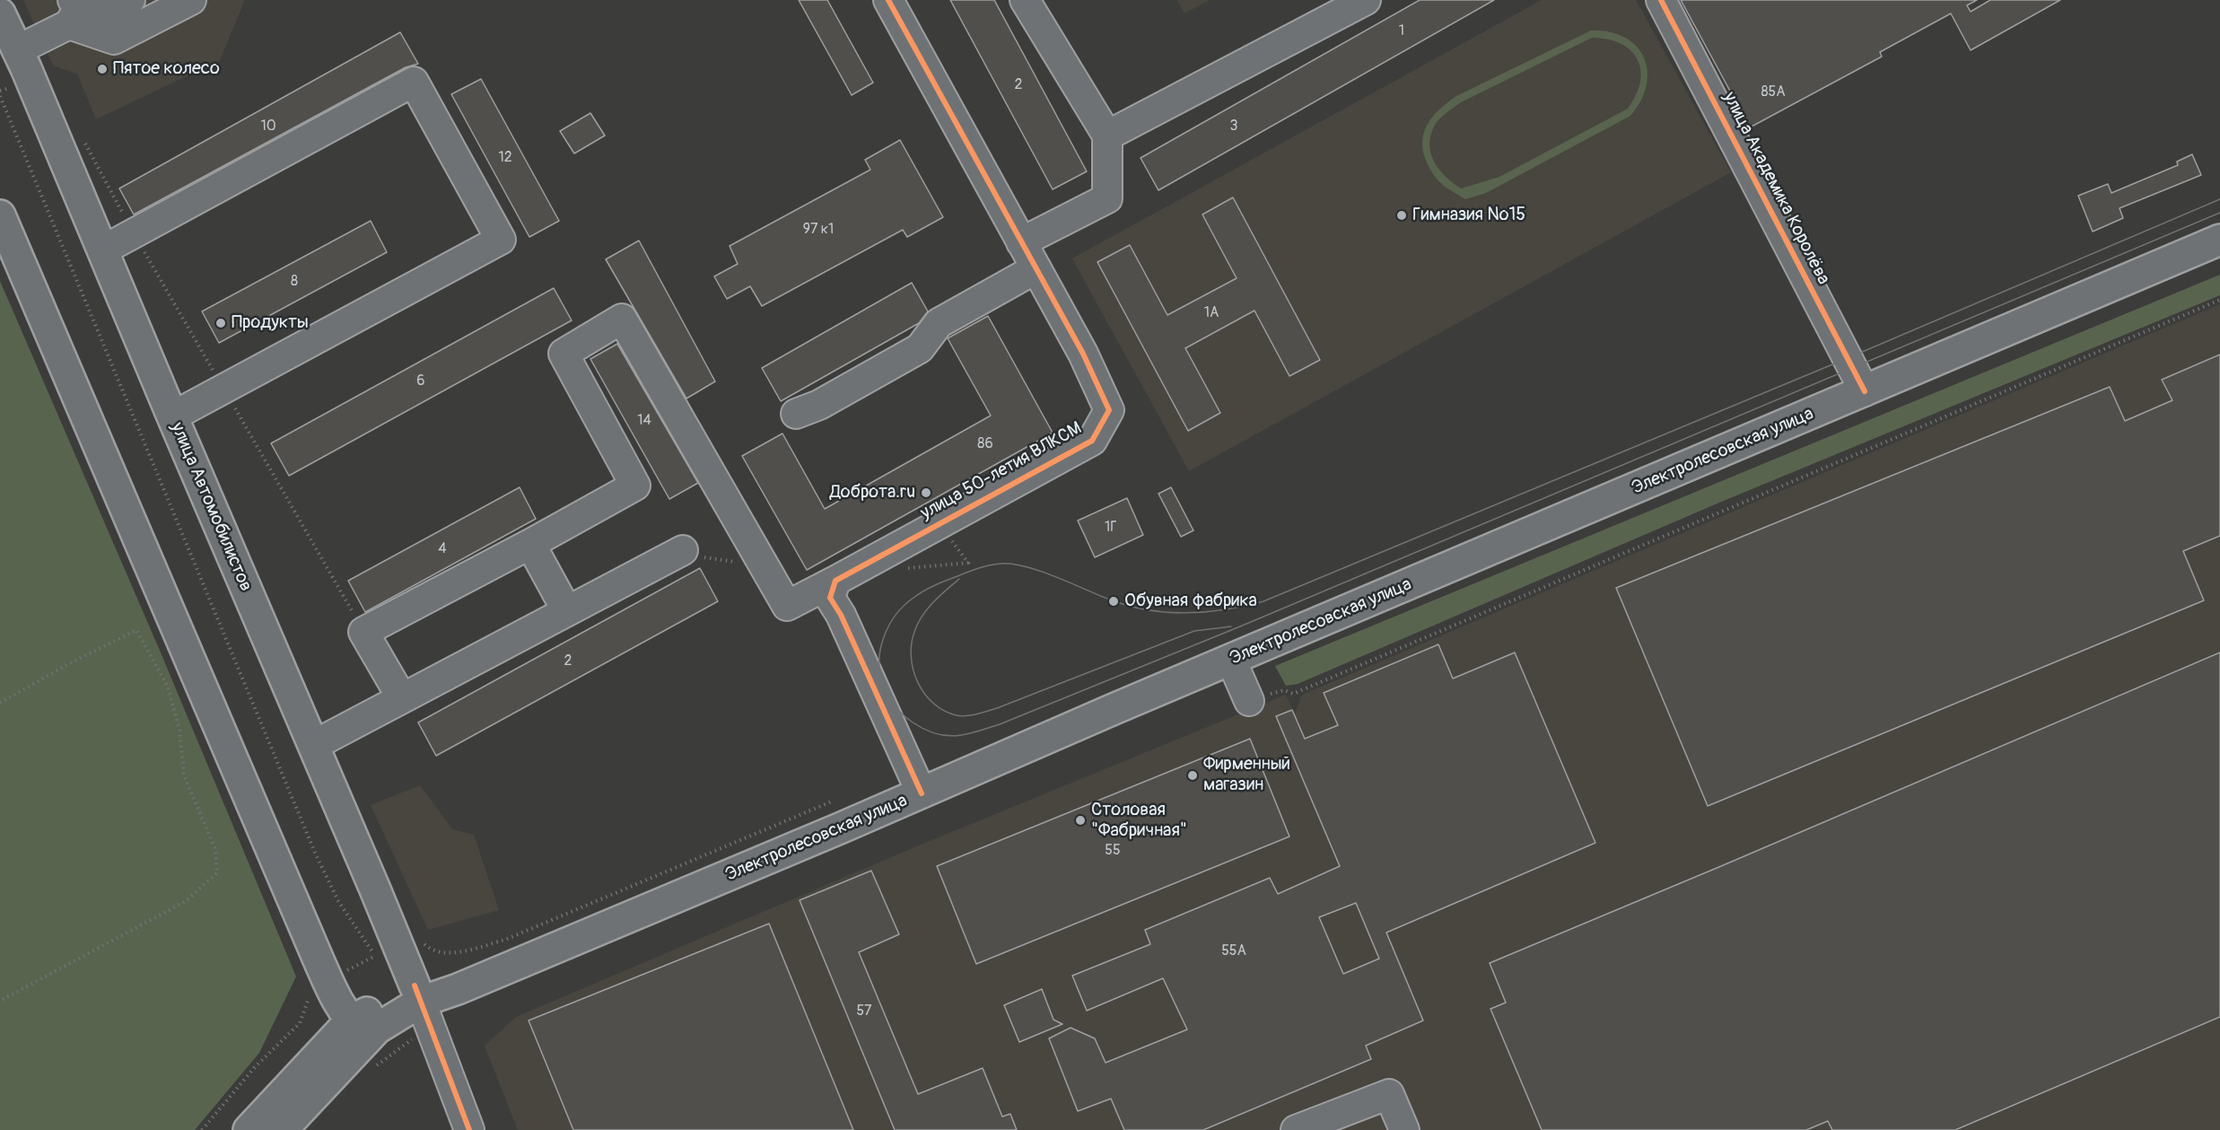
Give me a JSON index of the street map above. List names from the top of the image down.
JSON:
{
  "streets": {
    "main road": ["Электролесовская улица", "улица Автомобилистов"],
    "street": ["улица Академика Королёва", "улица 50-летия ВЛКСМ"]
  },
  "crossings": [
    ["улица Академика Королёва", "Электролесовская улица"],
    ["Электролесовская улица", "улица Автомобилистов"]
  ],
  "places": [
    "Пятое колесо",
    "Гимназия №15",
    "Продукты",
    "Доброта.ru",
    "Обувная фабрика",
    "Фирменный магазин",
    "Столовая \"Фабричная\""
  ],
  "house_numbers": [
    "1",
    "2",
    "85А",
    "10",
    "3",
    "12",
    "97 к1",
    "8",
    "1А",
    "6",
    "14",
    "86",
    "1Г",
    "4",
    "2",
    "55",
    "55А",
    "57"
  ]
}
